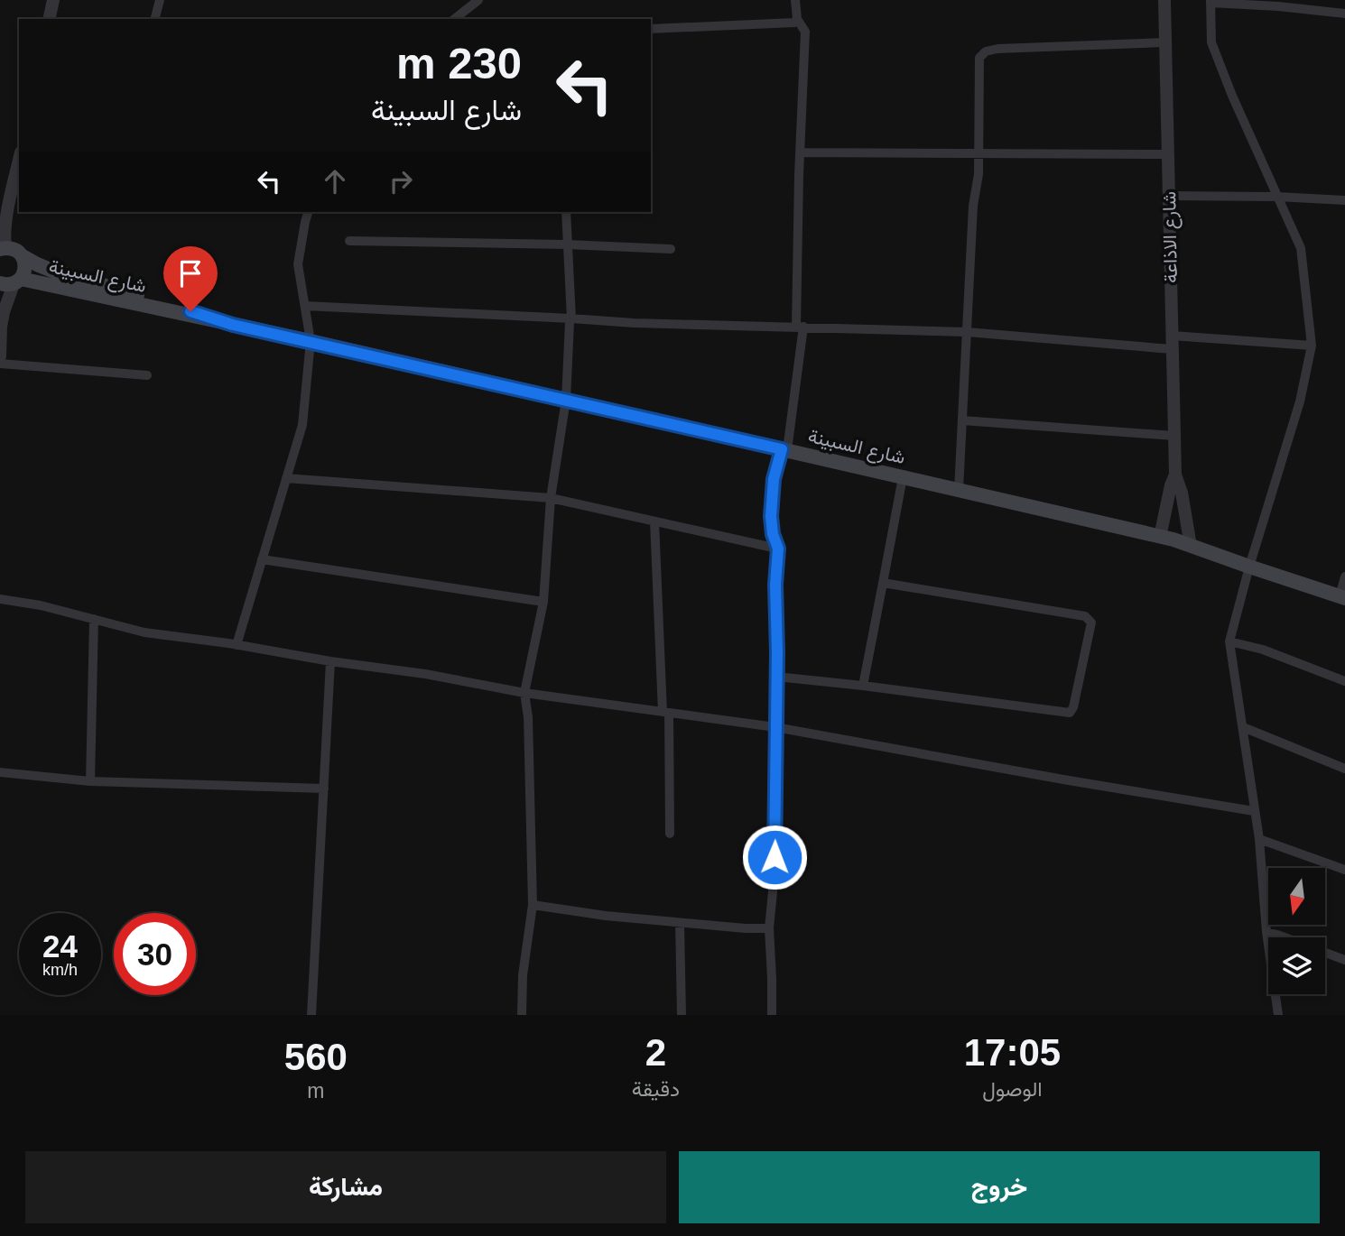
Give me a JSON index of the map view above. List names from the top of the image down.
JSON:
{
  "streets": {
    "main road": ["شارع السبينة"],
    "street": ["شارع الاذاعة"]
  },
  "crossings": [
    ["شارع الاذاعة", "شارع السبينة"]
  ],
  "north": "bottom",
  "page": {
    "turn": ["230 m", "شارع السبينة"],
    "speed": "24 km/h",
    "limit": "30",
    "eta": [
      "17:05",
      "الوصول",
      "2",
      "دقيقة",
      "560",
      "m"
    ],
    "buttons": ["خروج", "مشاركة"]
  }
}
